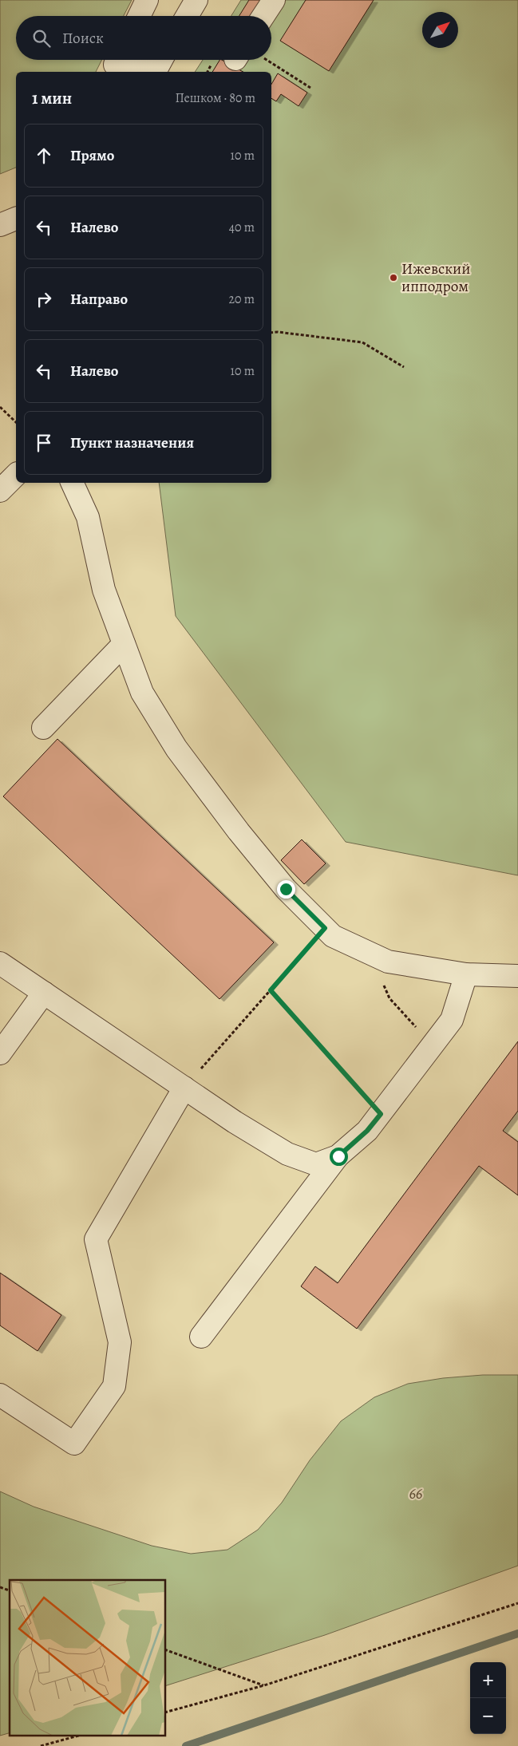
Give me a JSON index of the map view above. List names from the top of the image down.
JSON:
{
  "parks": ["66"],
  "places": ["Ижевский ипподром"],
  "north": "top right",
  "page": {
    "search": "Поиск",
    "heading": ["1 мин", "Пешком · 80 m"],
    "list": [
      ["Прямо", "10 m"],
      ["Налево", "40 m"],
      ["Направо", "20 m"],
      ["Налево", "10 m"],
      "Пункт назначения"
    ],
    "map_buttons": ["+", "−"]
  }
}
